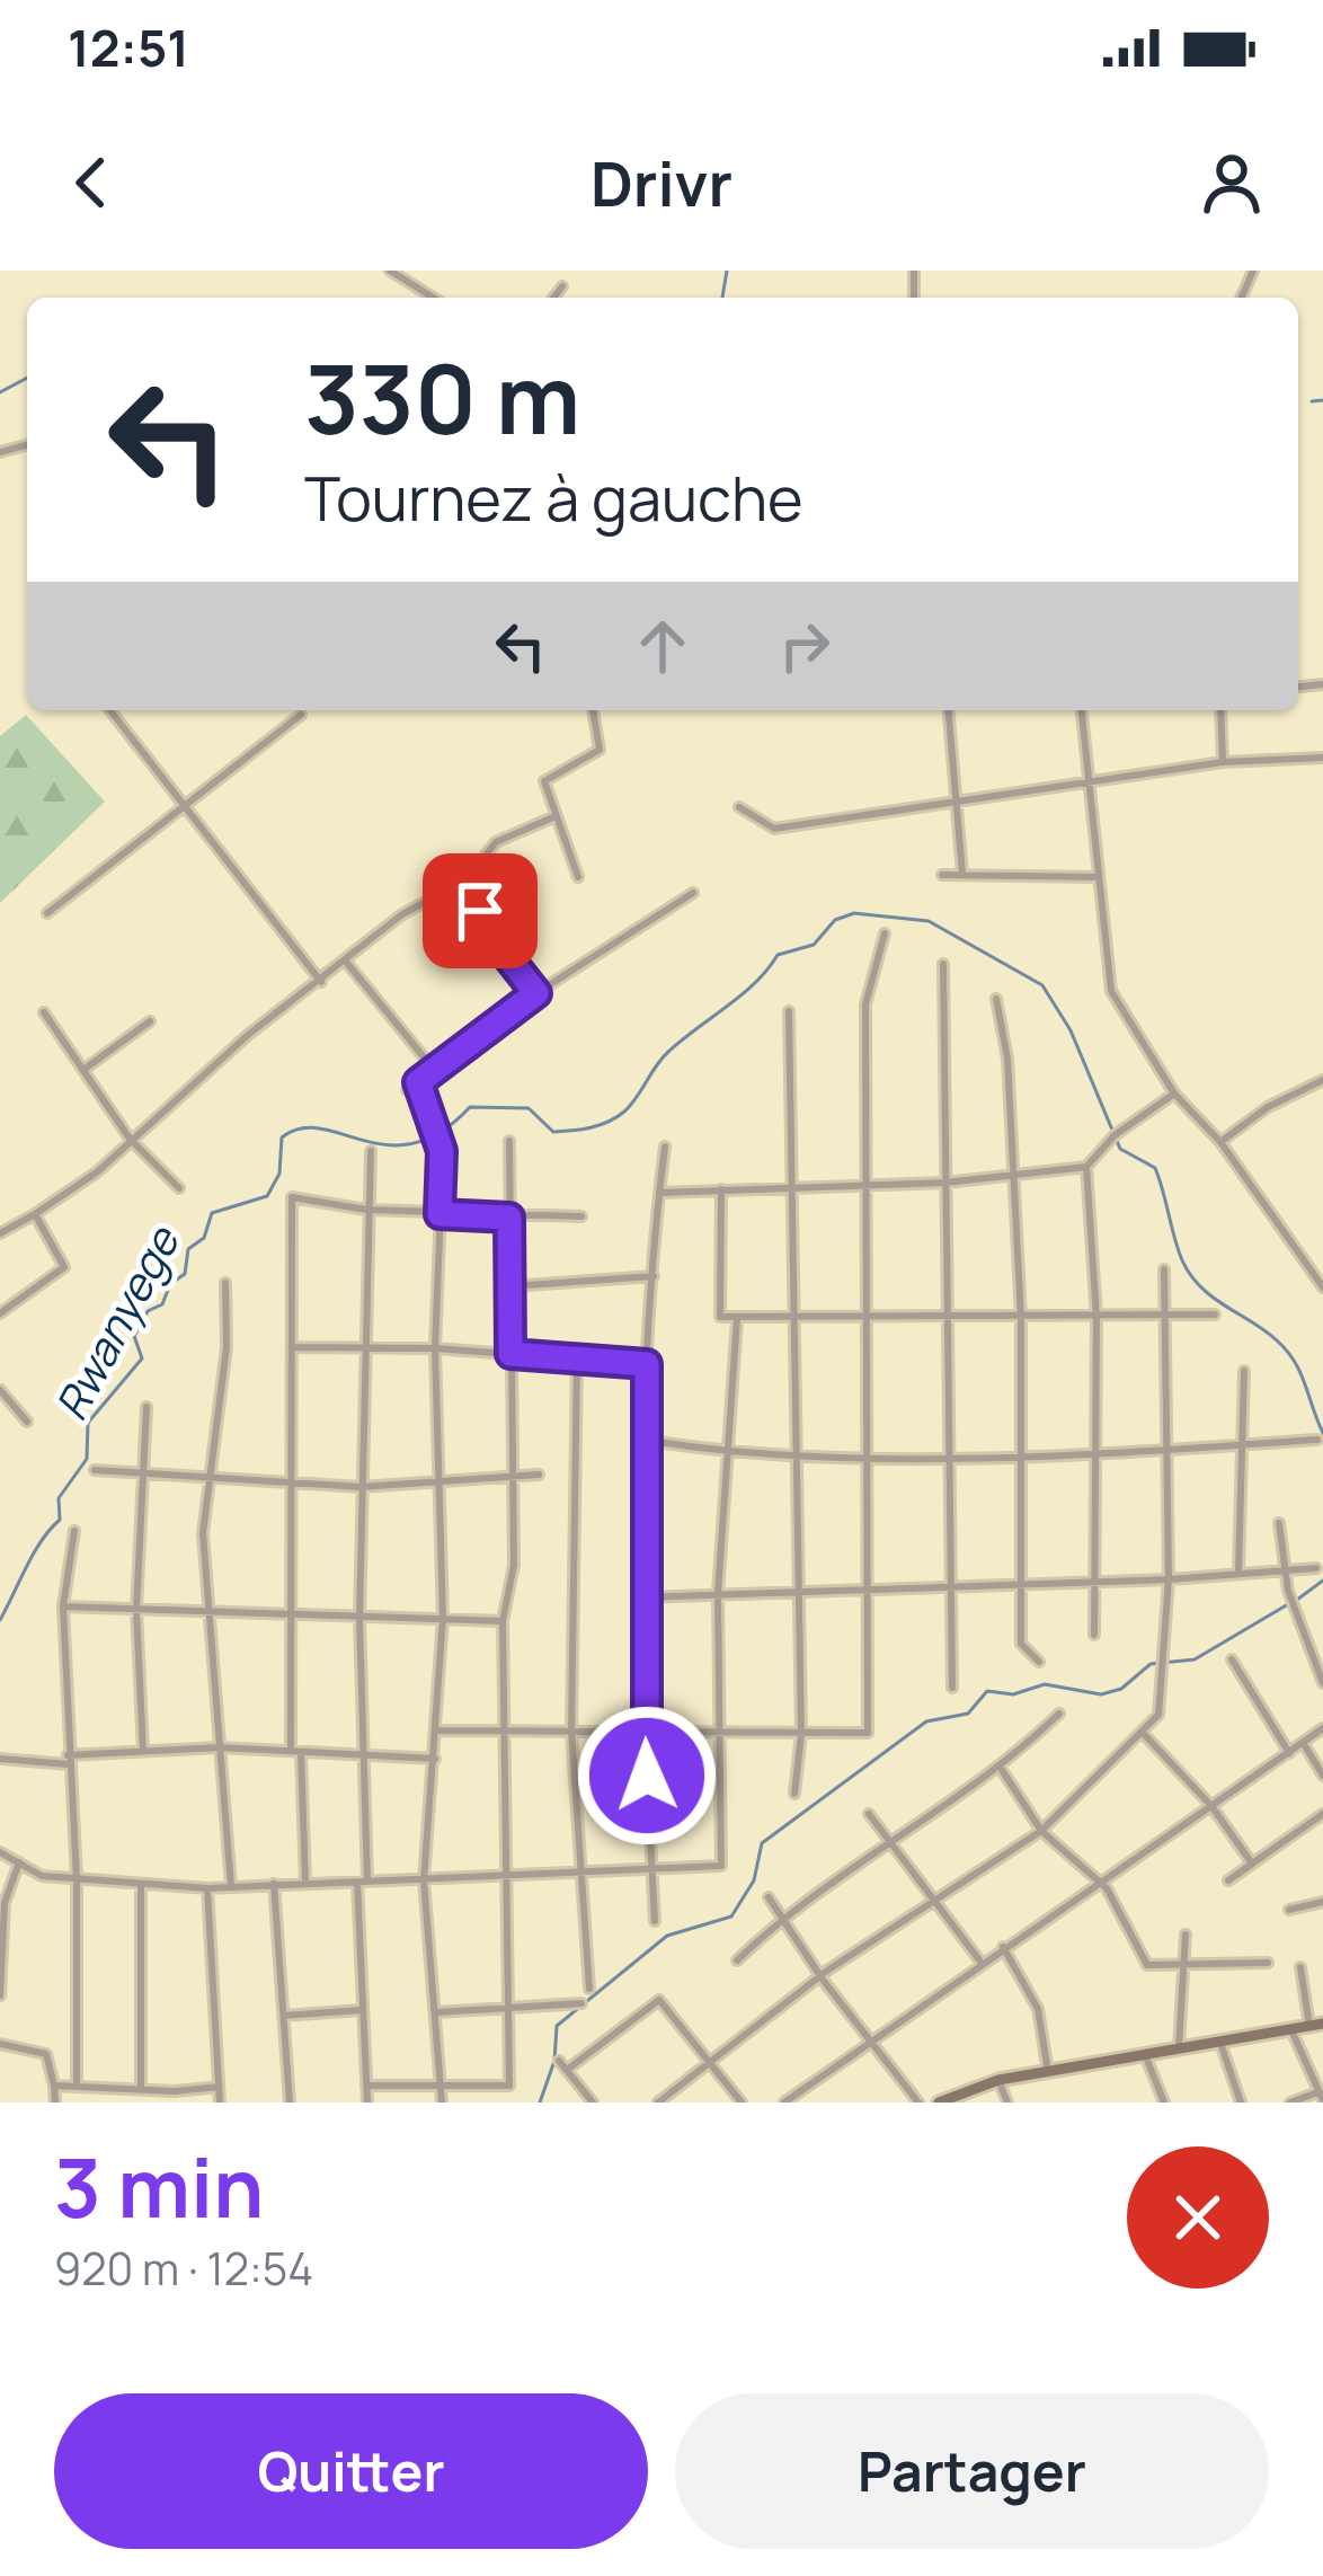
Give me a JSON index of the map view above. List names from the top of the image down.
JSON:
{
  "water": ["Rwanyege"],
  "page": {
    "status": "12:51",
    "header": "Drivr",
    "turn": ["330 m", "Tournez à gauche"],
    "heading": ["3 min", "920 m · 12:54"],
    "buttons": ["Quitter", "Partager"]
  }
}
